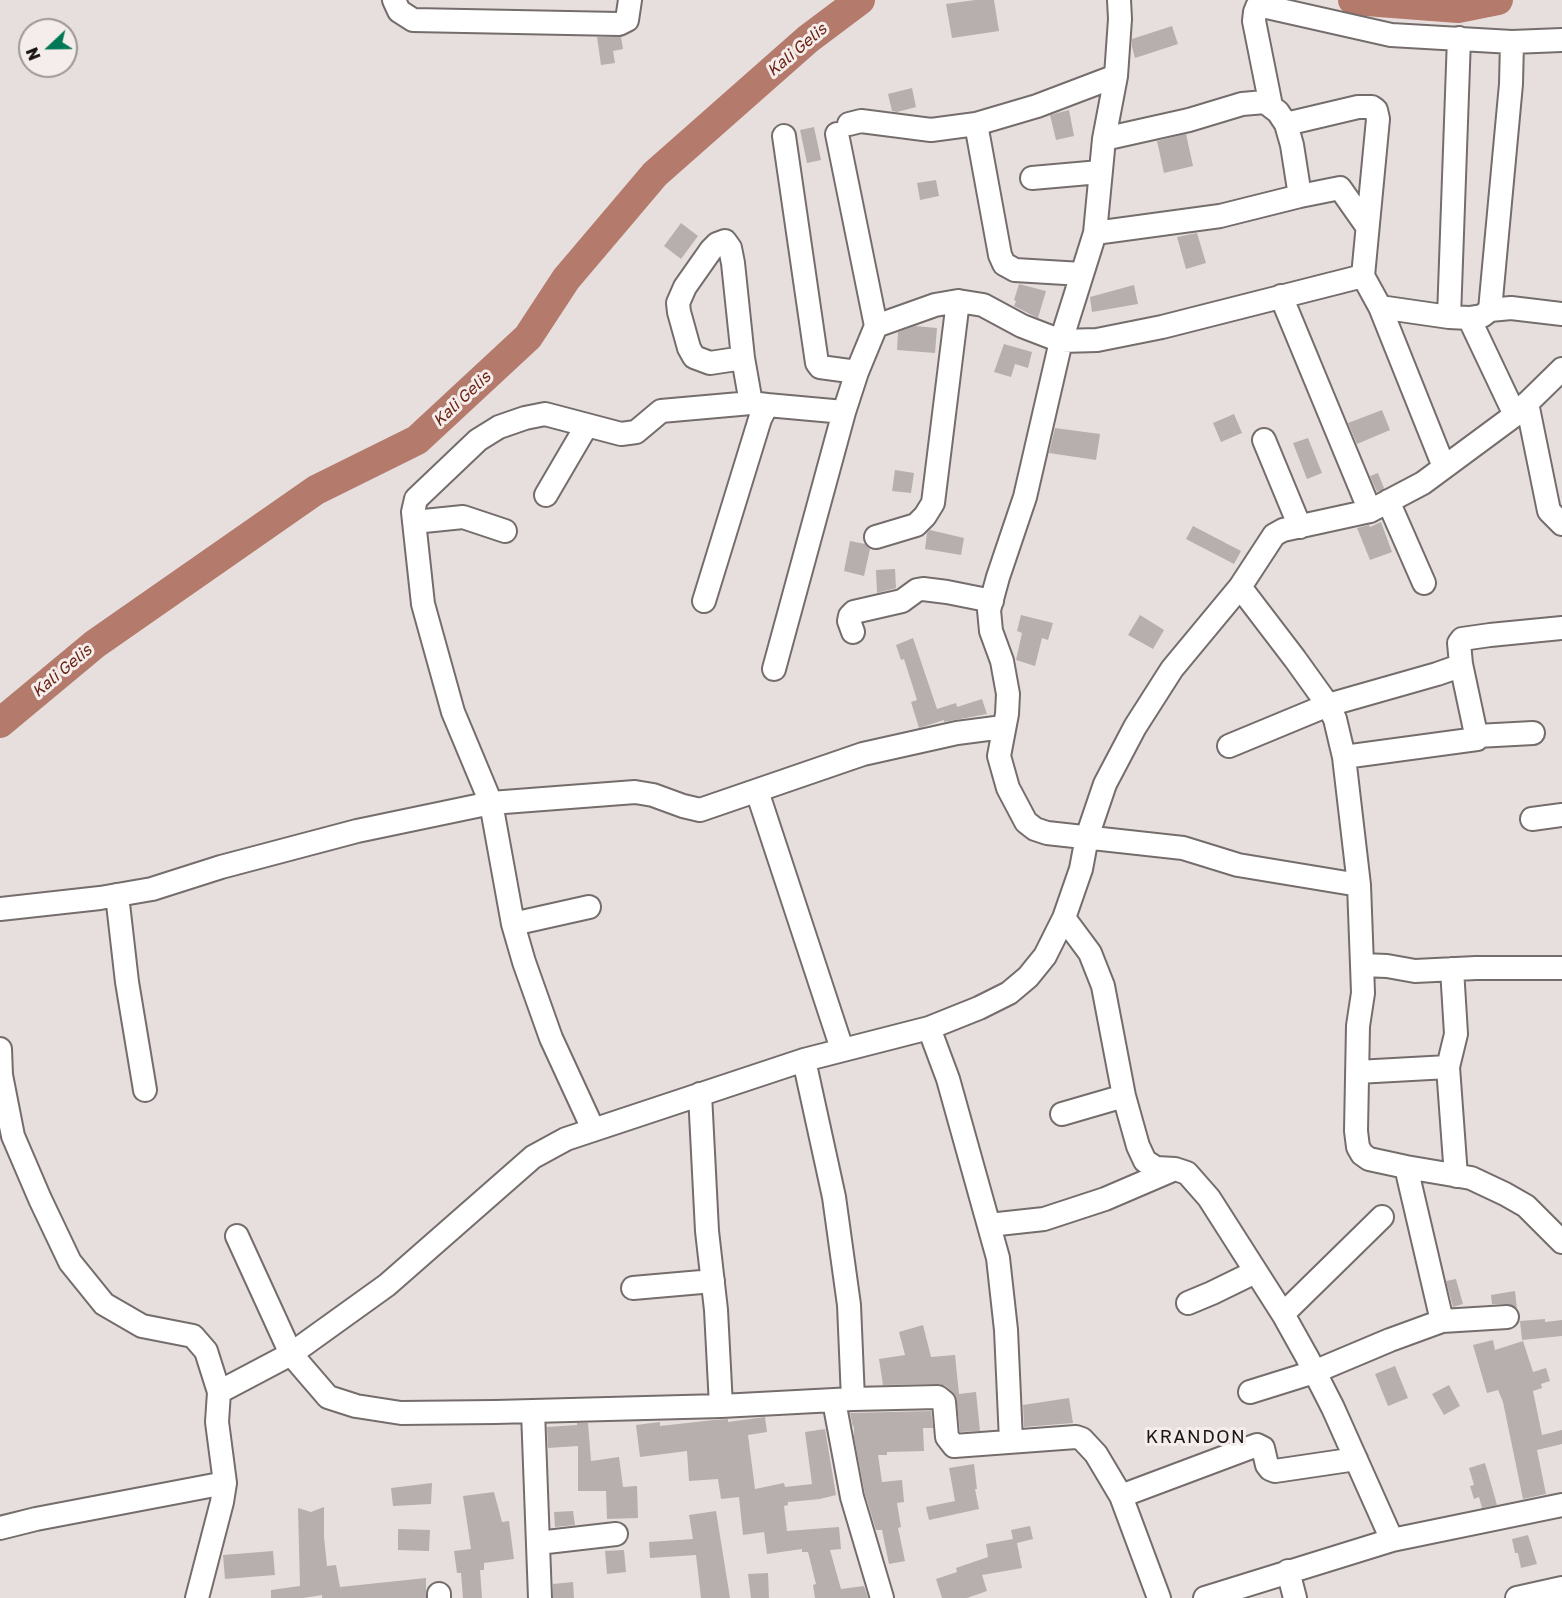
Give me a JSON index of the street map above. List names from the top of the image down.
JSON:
{
  "districts": ["KRANDON"],
  "water": ["Kali Gelis"],
  "north": "left"
}
